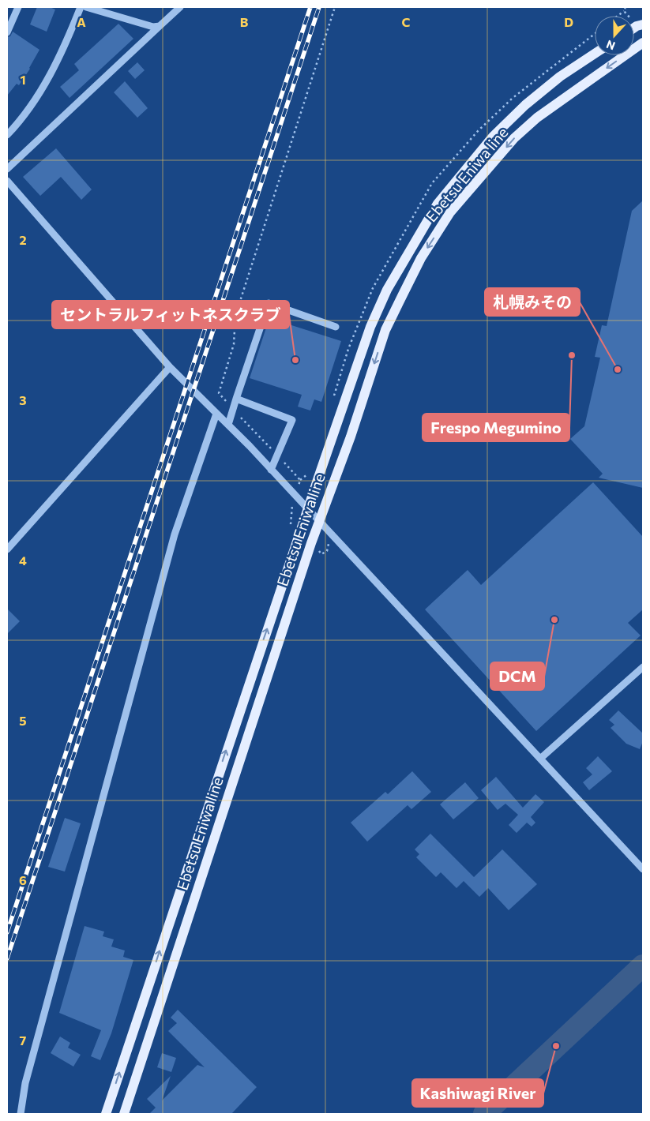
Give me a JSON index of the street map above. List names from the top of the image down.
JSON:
{
  "streets": {
    "main road": ["Ebetsu Eniwa line"]
  },
  "places": [
    "Frespo Megumino",
    "セントラルフィットネスクラブ",
    "札幌みその",
    "DCM",
    "Kashiwagi River"
  ],
  "north": "bottom",
  "grid": {
    "columns": [
      "A",
      "B",
      "C",
      "D"
    ],
    "rows": [
      "1",
      "2",
      "3",
      "4",
      "5",
      "6",
      "7"
    ]
  }
}
